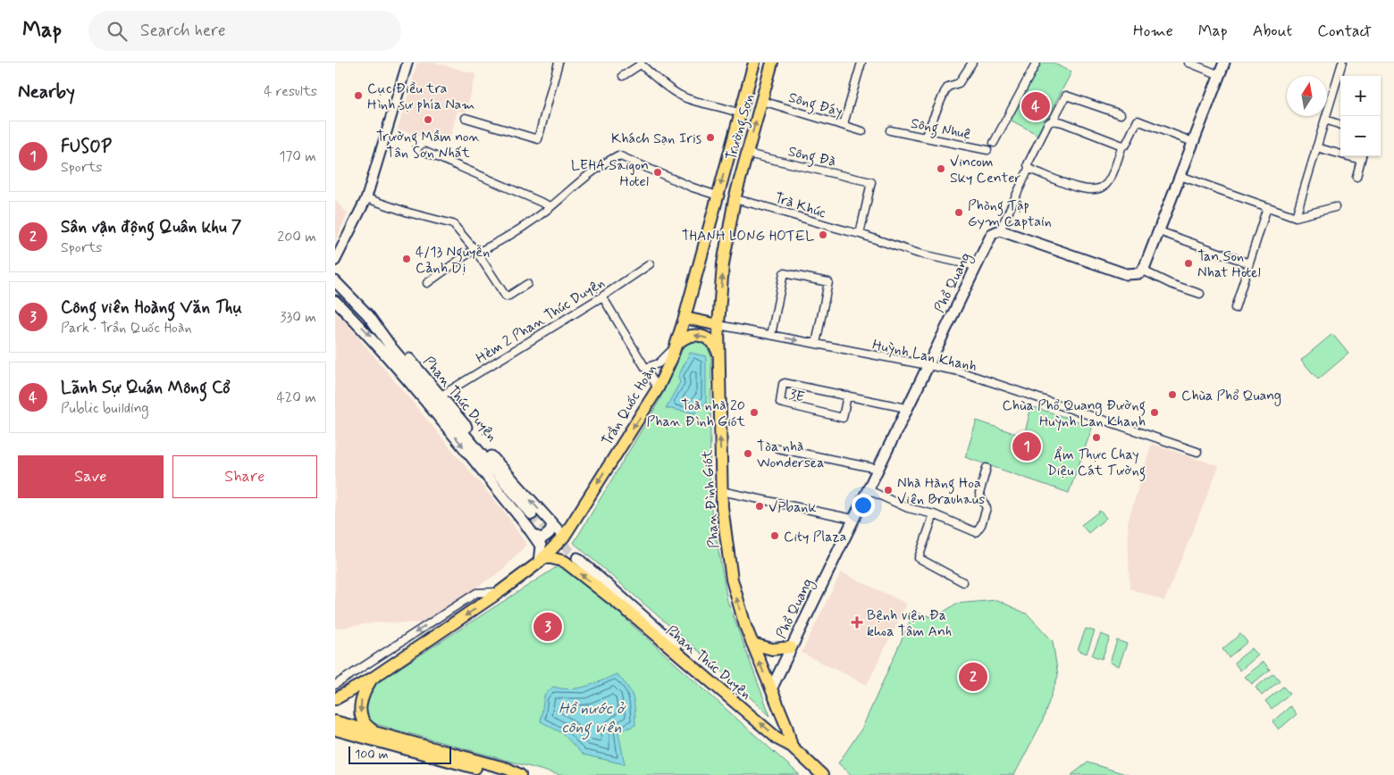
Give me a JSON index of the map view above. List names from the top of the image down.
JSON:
{
  "streets": {
    "main road": [
      "Trường Sơn",
      "Phổ Quang",
      "Phan Thúc Duyện",
      "Trần Quốc Hoàn",
      "Phan Đình Giót"
    ],
    "street": [
      "Sông Đáy",
      "Sông Nhuệ",
      "Sông Đà",
      "Trà Khúc",
      "Hẻm 2 Phan Thúc Duyện",
      "Huỳnh Lan Khanh",
      "3E"
    ]
  },
  "crossings": [
    ["Sông Đáy", "Trường Sơn"],
    ["Trường Sơn", "Sông Đà"],
    ["Trường Sơn", "Trà Khúc"],
    ["Trường Sơn", "Trần Quốc Hoàn"],
    ["Trường Sơn", "Phan Đình Giót"],
    ["Sông Đà", "Trà Khúc"],
    ["Trà Khúc", "Phổ Quang"],
    ["Trà Khúc", "Phan Đình Giót"],
    ["Phổ Quang", "Huỳnh Lan Khanh"],
    ["Phổ Quang", "3E"],
    ["Phổ Quang", "Phan Đình Giót"],
    ["Hẻm 2 Phan Thúc Duyện", "Phan Thúc Duyện"],
    ["Huỳnh Lan Khanh", "Phan Đình Giót"],
    ["Phan Thúc Duyện", "Trần Quốc Hoàn"],
    ["Phan Thúc Duyện", "Phan Đình Giót"]
  ],
  "one_way": ["Trần Quốc Hoàn", "Phan Đình Giót"],
  "water": ["Hồ nước ở công viên"],
  "places": {
    "other": [
      "Cục Điều tra Hình sự phía Nam",
      "Trường Mầm non Tân Sơn Nhất",
      "Khách Sạn Iris",
      "Vincom Sky Center",
      "LEHA Saigon Hotel",
      "Phòng Tập Gym Captain",
      "THANH LONG HOTEL",
      "4/13 Nguyễn Cảnh Dị",
      "Tan Son Nhat Hotel",
      "Chùa Phổ Quang",
      "Toà nhà 20 Phan Đình Giót",
      "Chùa Phổ Quang Đường Huỳnh Lan Khanh",
      "Ẩm Thực Chay Diệu Cát Tường",
      "Tòa nhà Wondersea",
      "Nhà Hàng Hoa Viên Brauhaus",
      "VPbank",
      "City Plaza"
    ],
    "health": ["Bệnh viện Đa khoa Tâm Anh"]
  },
  "scale_bar": "100 m",
  "north": "top",
  "page": {
    "header": "Map",
    "search": "Search here",
    "nav": [
      "Home",
      "Map",
      "About",
      "Contact"
    ],
    "heading": ["Nearby", "4 results"],
    "map_buttons": ["+", "−"],
    "pins": [
      "4",
      "1",
      "3",
      "2"
    ],
    "list": [
      {
        "mark": "1",
        "name": "FUSOP",
        "note": "Sports",
        "value": "170 m"
      },
      {
        "mark": "2",
        "name": "Sân vận động Quân khu 7",
        "note": "Sports",
        "value": "200 m"
      },
      {
        "mark": "3",
        "name": "Công viên Hoàng Văn Thụ",
        "note": "Park · Trần Quốc Hoàn",
        "value": "330 m"
      },
      {
        "mark": "4",
        "name": "Lãnh Sự Quán Mông Cổ",
        "note": "Public building",
        "value": "420 m"
      }
    ],
    "buttons": ["Save", "Share"],
    "scale": "100 m"
  }
}
